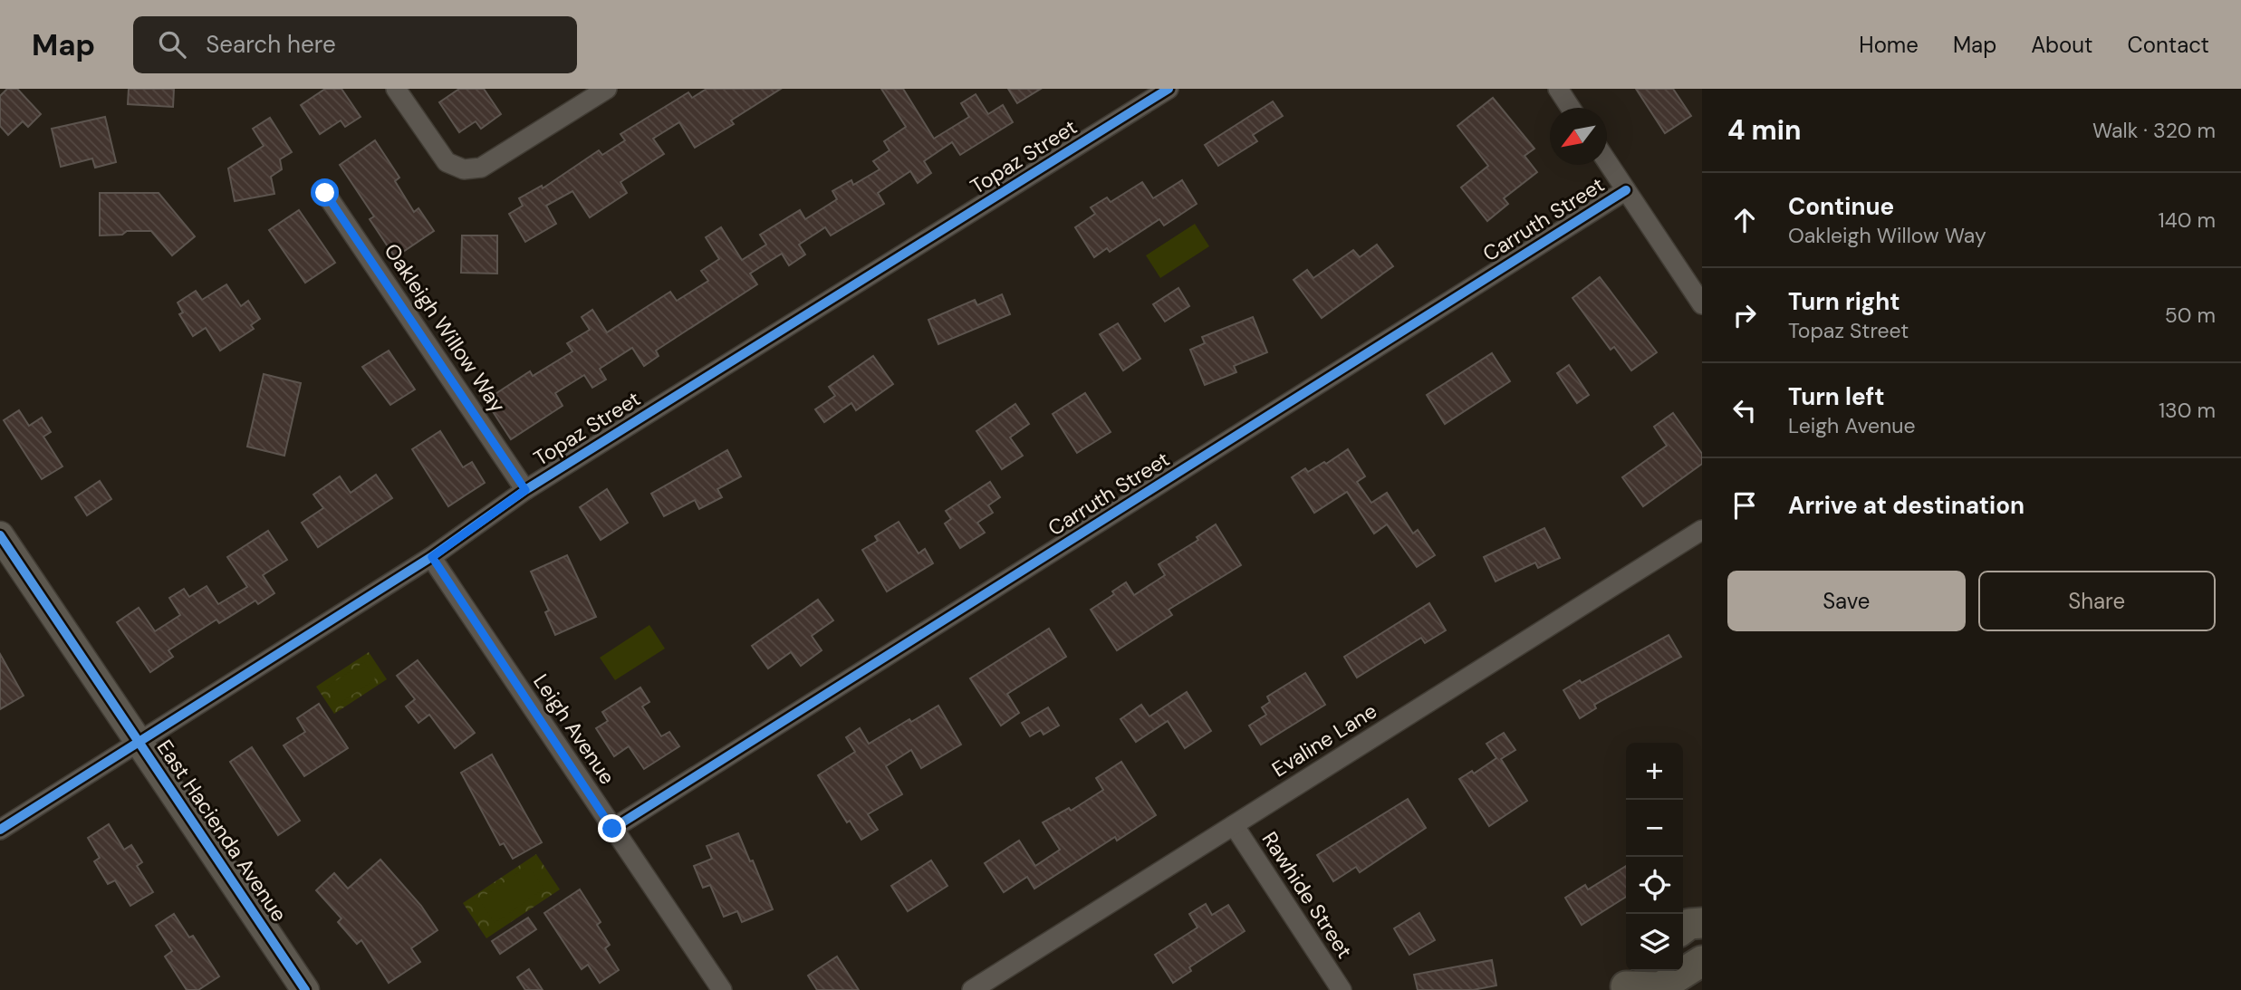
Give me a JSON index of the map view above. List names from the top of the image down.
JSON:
{
  "streets": {
    "main road": ["East Hacienda Avenue"],
    "street": [
      "Topaz Street",
      "Carruth Street",
      "Oakleigh Willow Way",
      "Leigh Avenue",
      "Evaline Lane",
      "Rawhide Street"
    ]
  },
  "crossings": [
    ["Topaz Street", "Oakleigh Willow Way"],
    ["Topaz Street", "Leigh Avenue"],
    ["Topaz Street", "East Hacienda Avenue"],
    ["Carruth Street", "Leigh Avenue"],
    ["Evaline Lane", "Rawhide Street"]
  ],
  "north": "bottom left",
  "page": {
    "header": "Map",
    "search": "Search here",
    "nav": [
      "Home",
      "Map",
      "About",
      "Contact"
    ],
    "heading": ["4 min", "Walk · 320 m"],
    "list": [
      ["Continue", "Oakleigh Willow Way", "140 m"],
      ["Turn right", "Topaz Street", "50 m"],
      ["Turn left", "Leigh Avenue", "130 m"],
      "Arrive at destination"
    ],
    "buttons": ["Save", "Share"],
    "map_buttons": ["+", "−"]
  }
}
